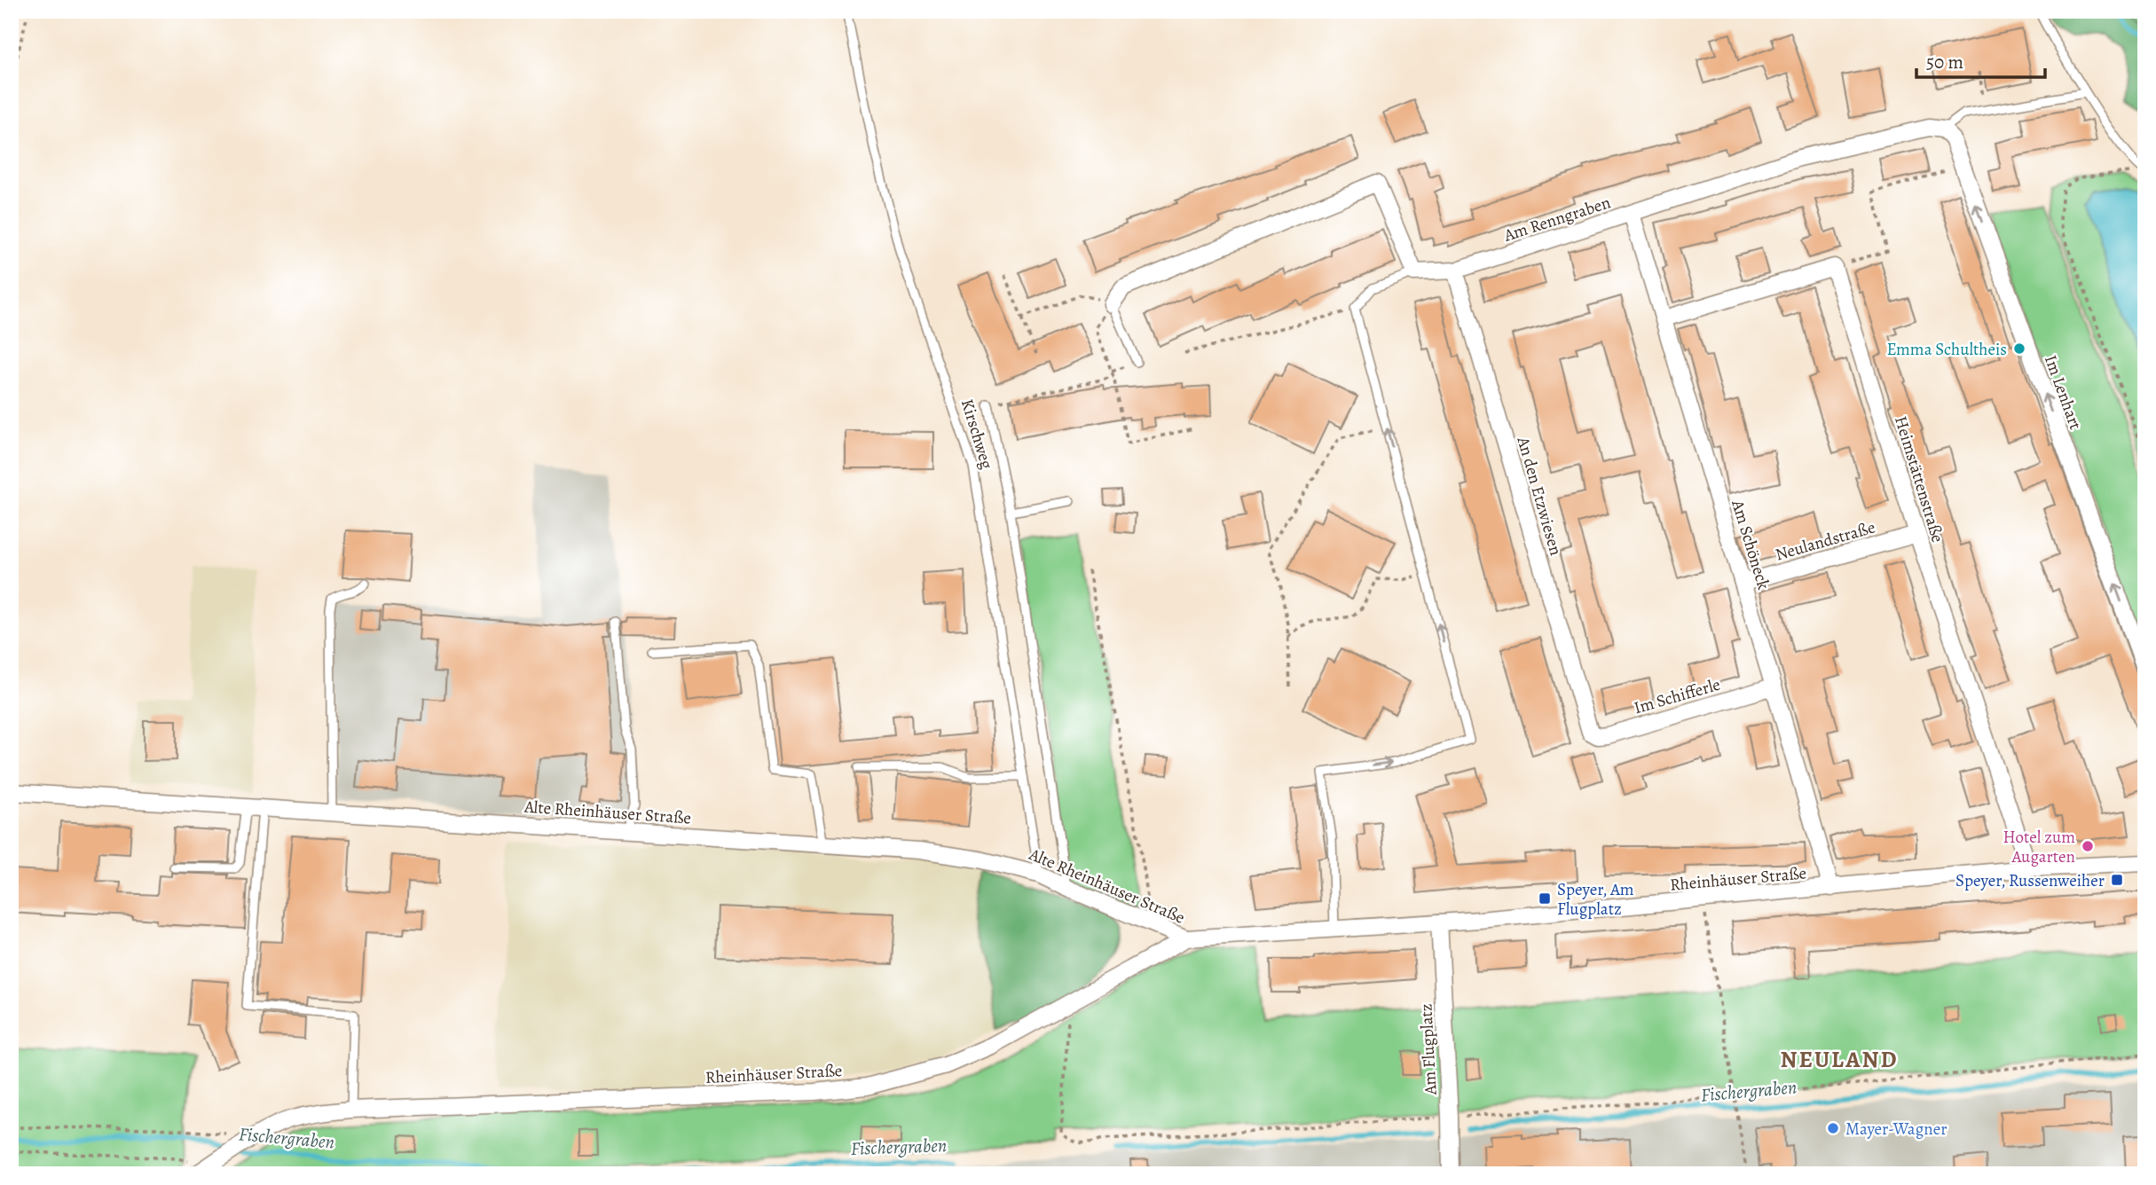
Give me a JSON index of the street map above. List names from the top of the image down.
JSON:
{
  "streets": {
    "street": [
      "Am Renngraben",
      "Im Lenhart",
      "Heimstättenstraße",
      "An den Etzwiesen",
      "Neulandstraße",
      "Am Schöneck",
      "Im Schifferle",
      "Alte Rheinhäuser Straße",
      "Rheinhäuser Straße",
      "Am Flugplatz"
    ],
    "lane": ["Kirschweg"]
  },
  "crossings": [
    ["Am Renngraben", "Im Lenhart"],
    ["Am Renngraben", "An den Etzwiesen"],
    ["Am Renngraben", "Am Schöneck"],
    ["Kirschweg", "Alte Rheinhäuser Straße"],
    ["Heimstättenstraße", "Neulandstraße"],
    ["Heimstättenstraße", "Rheinhäuser Straße"],
    ["An den Etzwiesen", "Im Schifferle"],
    ["Neulandstraße", "Am Schöneck"],
    ["Am Schöneck", "Im Schifferle"],
    ["Am Schöneck", "Rheinhäuser Straße"],
    ["Alte Rheinhäuser Straße", "Rheinhäuser Straße"],
    ["Rheinhäuser Straße", "Am Flugplatz"]
  ],
  "one_way": ["Im Lenhart"],
  "districts": ["NEULAND"],
  "water": ["Fischergraben"],
  "places": {
    "other": ["Emma Schultheis", "Hotel zum Augarten", "Mayer-Wagner"],
    "transit": ["Speyer, Russenweiher", "Speyer, Am Flugplatz"]
  },
  "scale_bar": "50 m"
}
